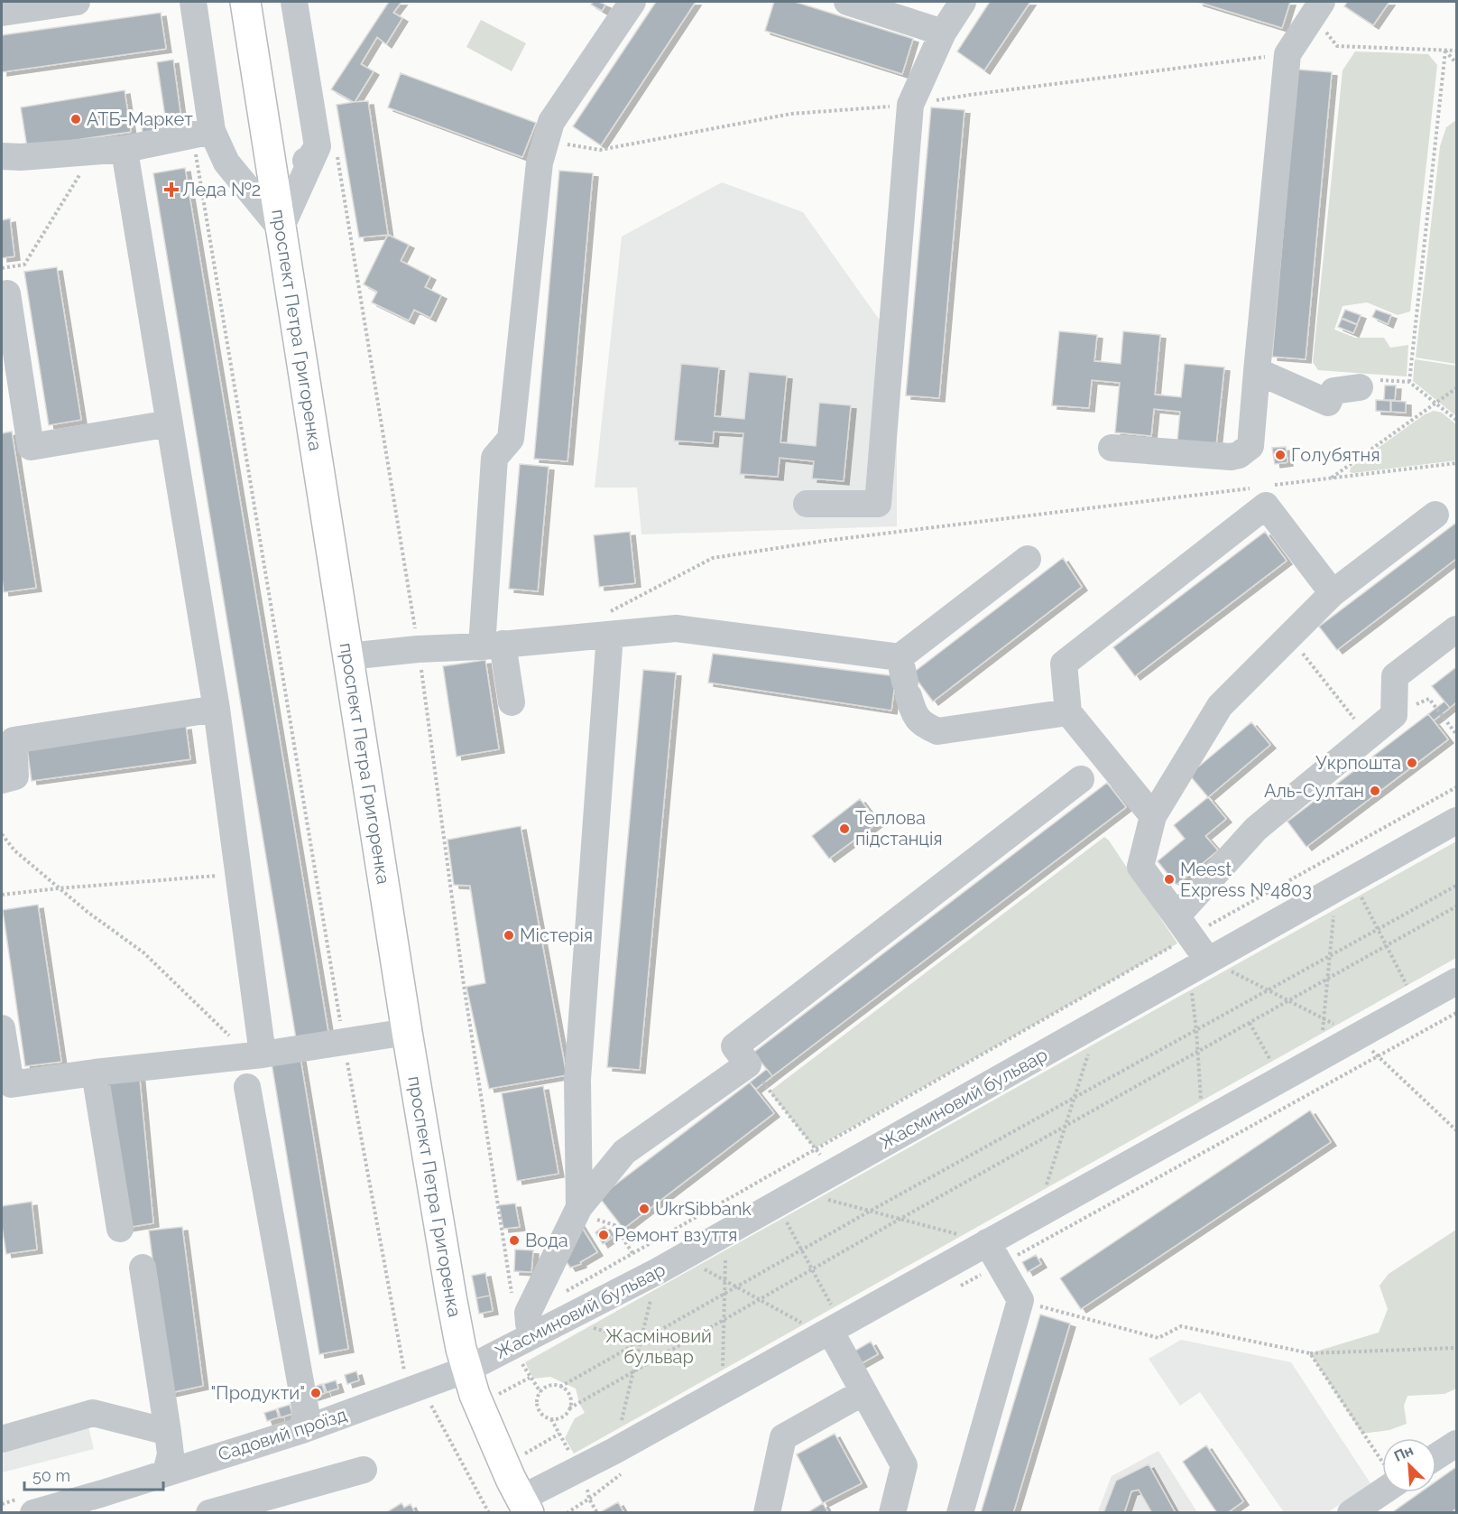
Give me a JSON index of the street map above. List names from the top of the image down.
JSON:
{
  "streets": {
    "main road": ["проспект Петра Григоренка"],
    "street": ["Жасминовий бульвар", "Садовий проїзд"]
  },
  "crossings": [
    ["проспект Петра Григоренка", "Жасминовий бульвар"],
    ["проспект Петра Григоренка", "Садовий проїзд"],
    ["Жасминовий бульвар", "Садовий проїзд"]
  ],
  "parks": ["Жасміновий бульвар"],
  "places": {
    "other": [
      "АТБ-Маркет",
      "Голубятня",
      "Укрпошта",
      "Аль-Султан",
      "Теплова підстанція",
      "Meest Express №4803",
      "Містерія",
      "UkrSibbank",
      "Ремонт взуття",
      "Вода",
      "\"Продукти\""
    ],
    "health": ["Леда №2"]
  },
  "scale_bar": "50 m",
  "north": "top left"
}
